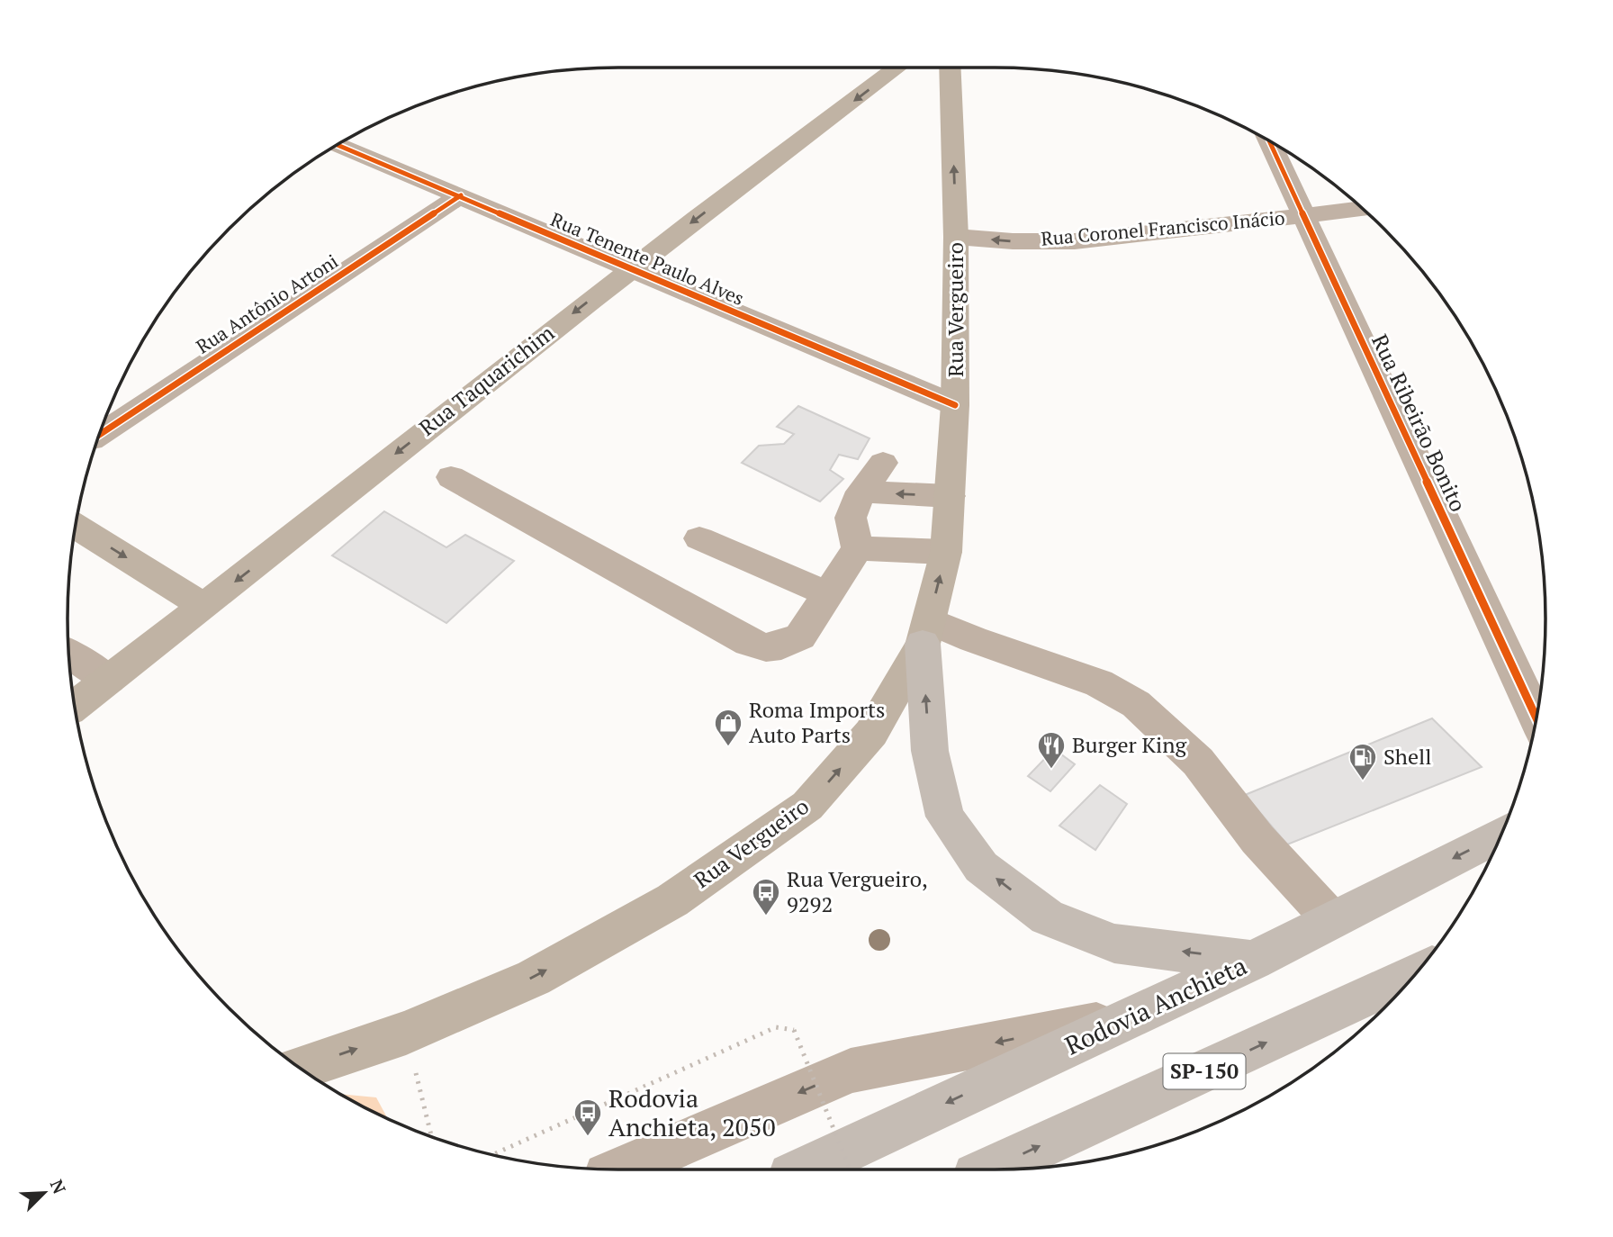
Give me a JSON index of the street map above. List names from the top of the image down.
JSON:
{
  "streets": {
    "highway": ["Rodovia Anchieta", "SP-150"],
    "main road": ["Rua Vergueiro", "Rua Taquarichim"],
    "street": [
      "Rua Coronel Francisco Inácio",
      "Rua Tenente Paulo Alves",
      "Rua Antônio Artoni",
      "Rua Ribeirão Bonito"
    ]
  },
  "crossings": [
    ["Rua Coronel Francisco Inácio", "Rua Vergueiro"],
    ["Rua Coronel Francisco Inácio", "Rua Ribeirão Bonito"],
    ["Rua Tenente Paulo Alves", "Rua Antônio Artoni"],
    ["Rua Tenente Paulo Alves", "Rua Vergueiro"],
    ["Rua Tenente Paulo Alves", "Rua Taquarichim"]
  ],
  "one_way": ["Rua Coronel Francisco Inácio", "Rua Vergueiro", "Rua Taquarichim"],
  "places": {
    "shop": ["Roma Imports Auto Parts"],
    "restaurant": ["Burger King"],
    "fuel station": ["Shell"],
    "bus stop": ["Rua Vergueiro, 9292", "Rodovia Anchieta, 2050"]
  },
  "north": "top right"
}
